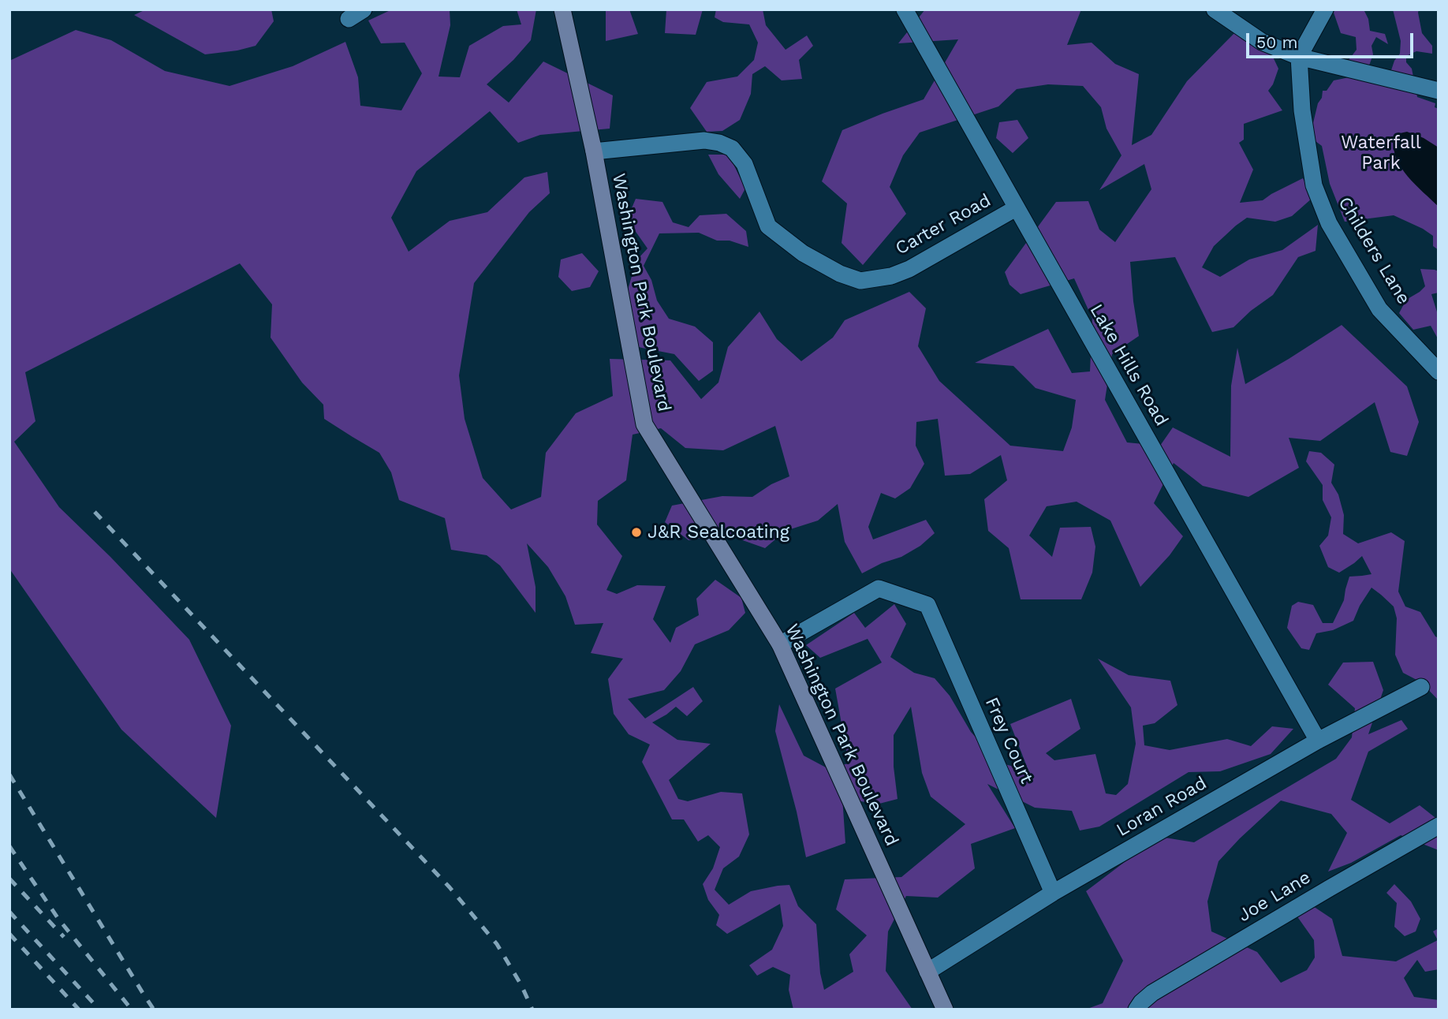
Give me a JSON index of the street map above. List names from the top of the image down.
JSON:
{
  "streets": {
    "street": [
      "Carter Road",
      "Childers Lane",
      "Washington Park Boulevard",
      "Lake Hills Road",
      "Frey Court",
      "Loran Road",
      "Joe Lane"
    ]
  },
  "crossings": [
    ["Carter Road", "Washington Park Boulevard"],
    ["Carter Road", "Lake Hills Road"],
    ["Washington Park Boulevard", "Frey Court"],
    ["Washington Park Boulevard", "Loran Road"],
    ["Lake Hills Road", "Loran Road"],
    ["Frey Court", "Loran Road"]
  ],
  "parks": ["Waterfall Park"],
  "places": ["J&R Sealcoating"],
  "scale_bar": "50 m"
}
